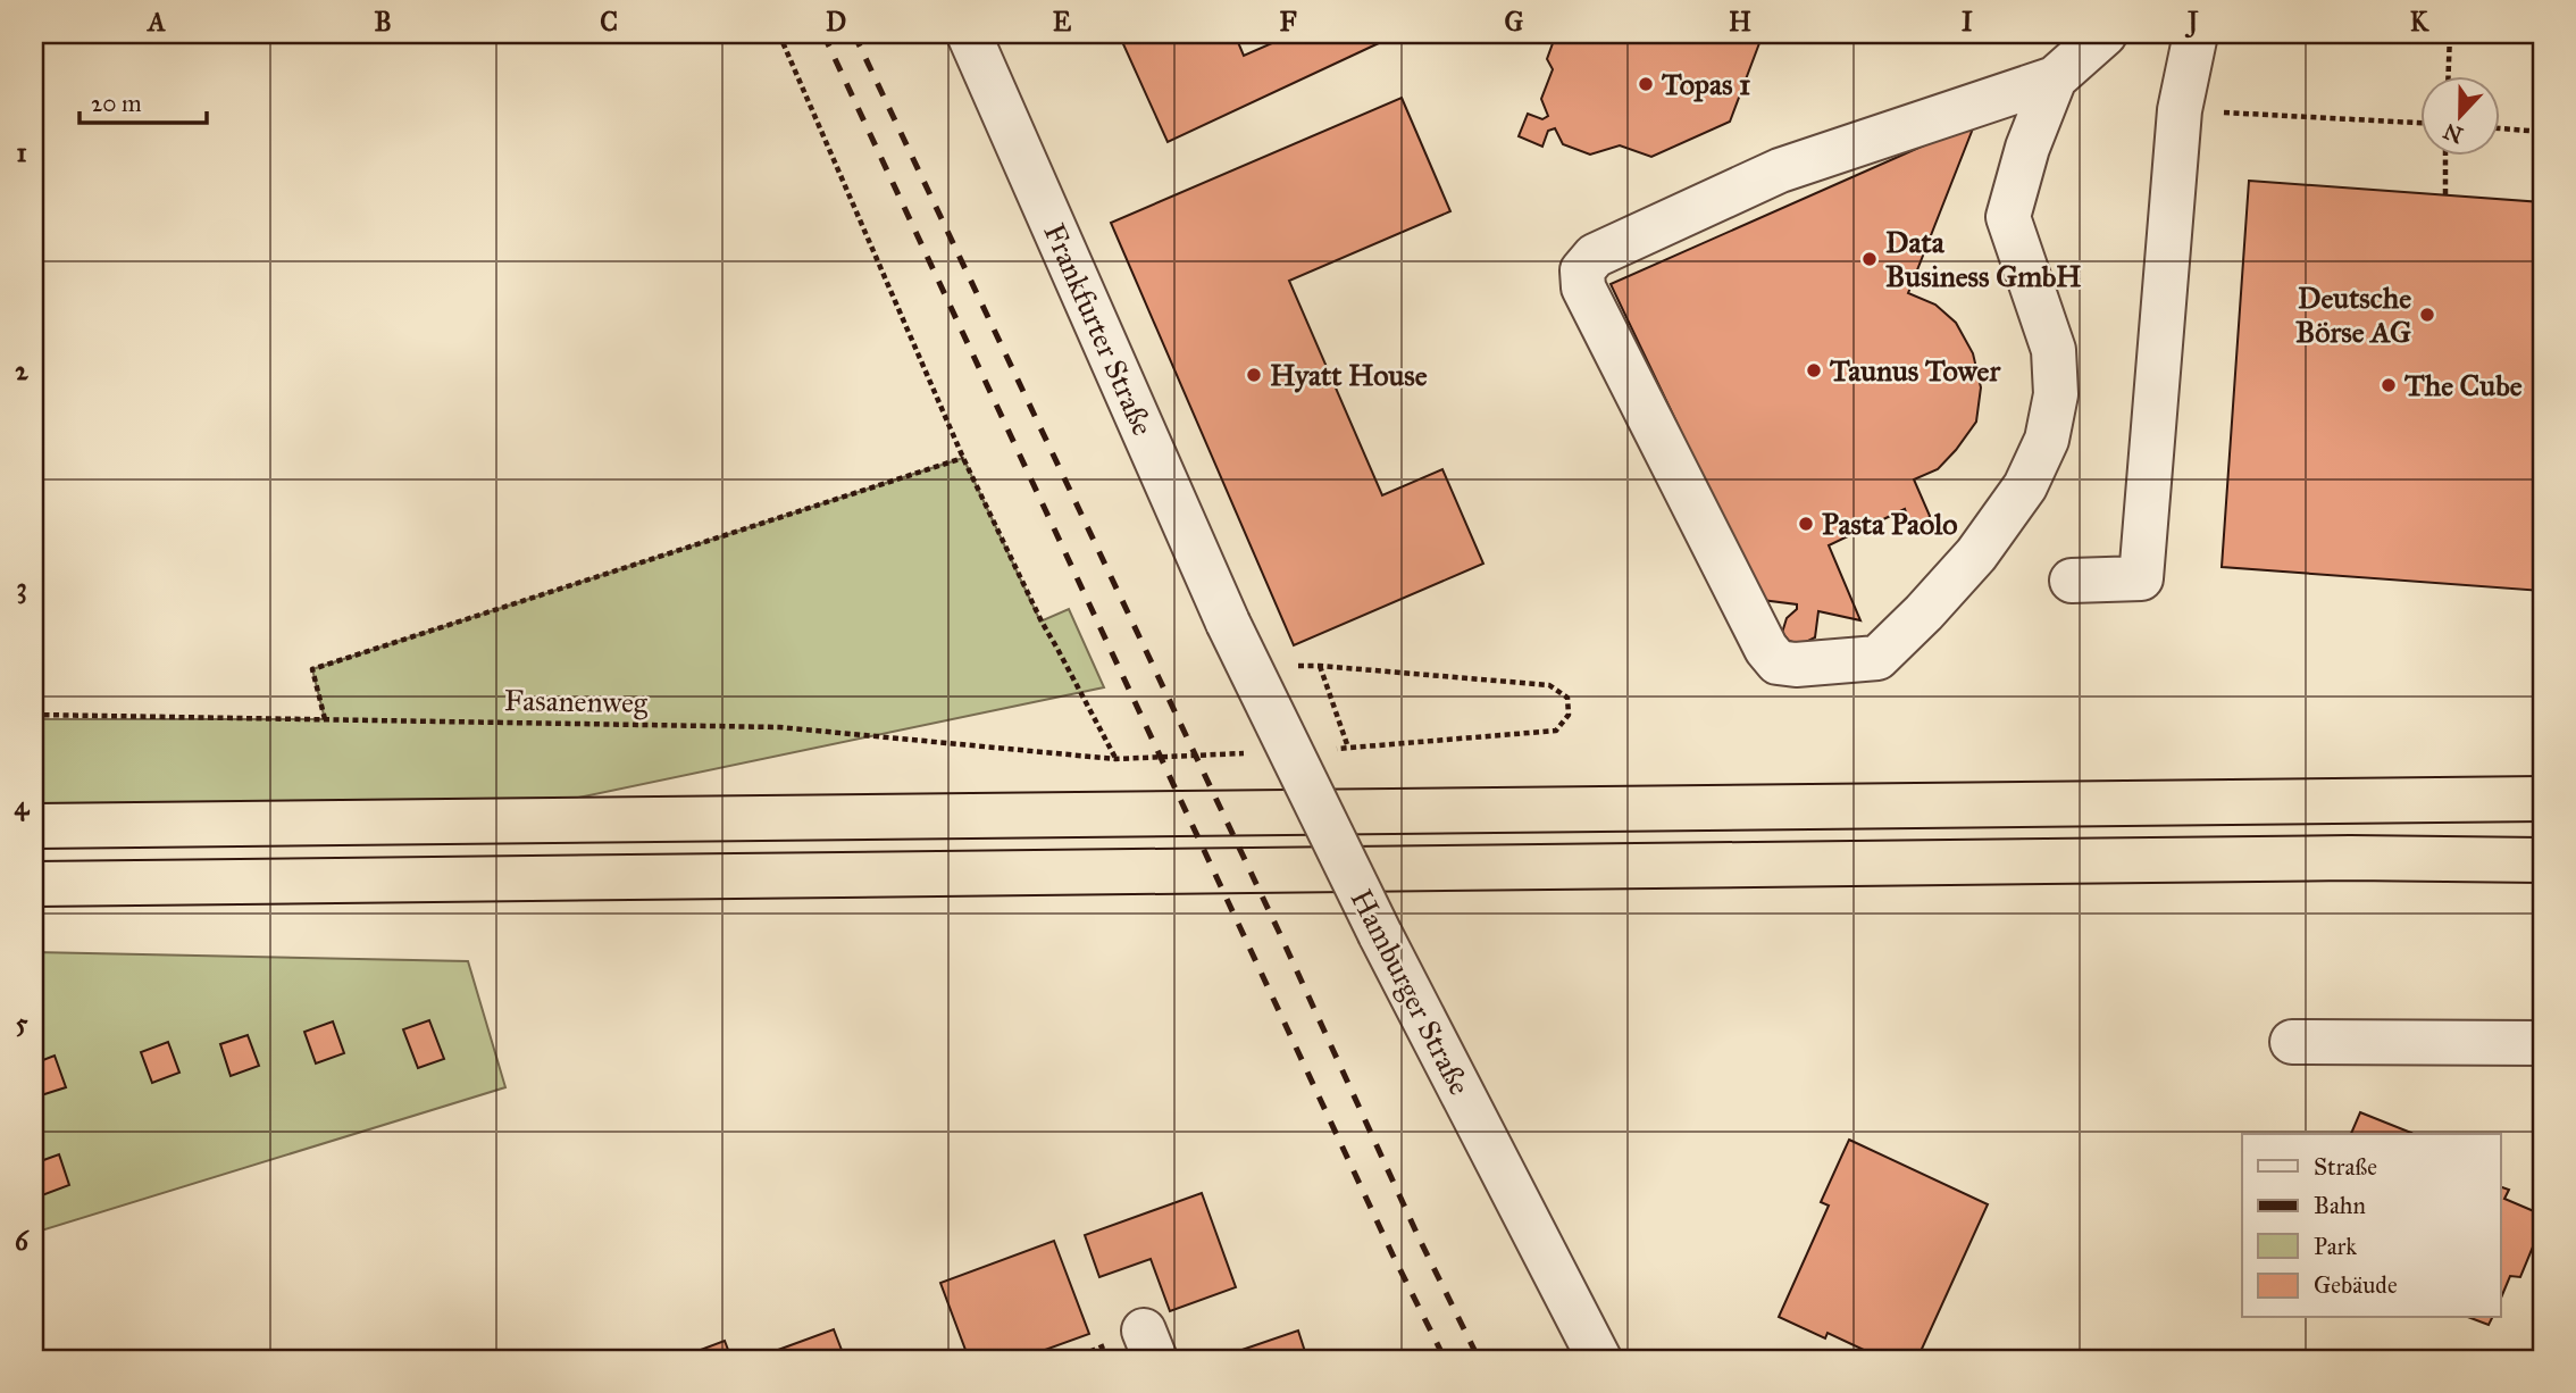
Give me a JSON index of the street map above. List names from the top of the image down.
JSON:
{
  "streets": {
    "street": ["Frankfurter Straße", "Hamburger Straße"],
    "path": ["Fasanenweg"]
  },
  "crossings": [
    ["Frankfurter Straße", "Hamburger Straße"]
  ],
  "places": [
    "Topas 1",
    "Data Business GmbH",
    "Deutsche Börse AG",
    "Taunus Tower",
    "Hyatt House",
    "The Cube",
    "Pasta Paolo"
  ],
  "legend": [
    "Straße",
    "Bahn",
    "Park",
    "Gebäude"
  ],
  "scale_bar": "20 m",
  "north": "bottom",
  "grid": {
    "columns": [
      "A",
      "B",
      "C",
      "D",
      "E",
      "F",
      "G",
      "H",
      "I",
      "J",
      "K"
    ],
    "rows": [
      "1",
      "2",
      "3",
      "4",
      "5",
      "6"
    ]
  }
}
